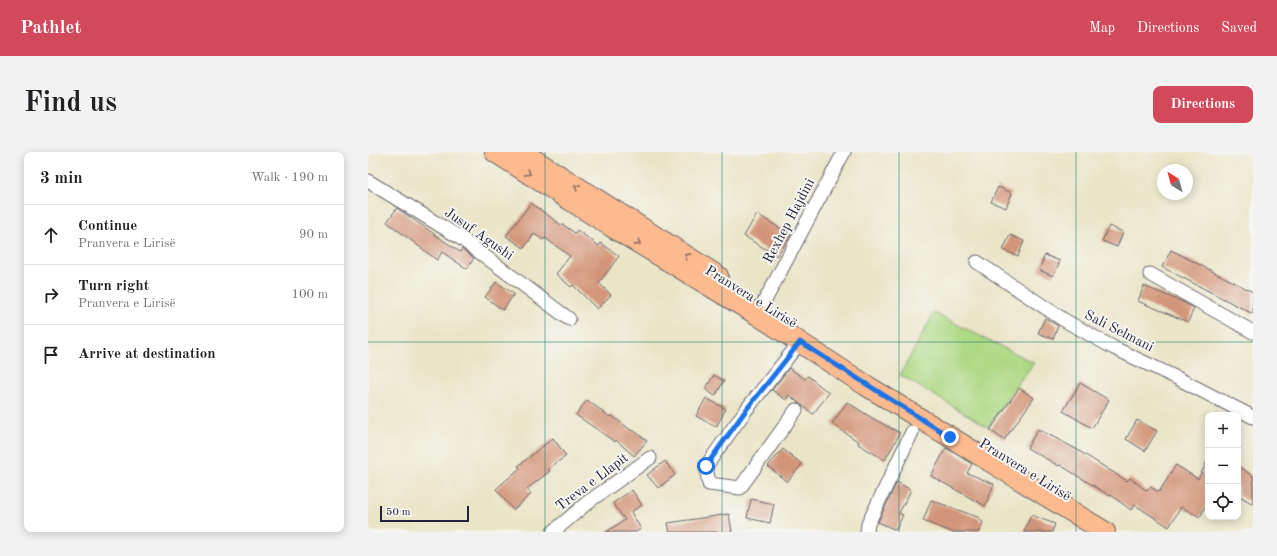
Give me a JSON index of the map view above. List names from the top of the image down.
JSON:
{
  "streets": {
    "main road": ["Pranvera e Lirisë"],
    "street": [
      "Rexhep Hajdini",
      "Jusuf Agushi",
      "Sali Selmani",
      "Treva e Llapit"
    ]
  },
  "crossings": [
    ["Rexhep Hajdini", "Pranvera e Lirisë"]
  ],
  "scale_bar": "50 m",
  "north": "top left",
  "page": {
    "header": "Pathlet",
    "nav": ["Map", "Directions", "Saved"],
    "buttons": "Directions",
    "title": "Find us",
    "heading": ["3 min", "Walk · 190 m"],
    "list": [
      ["Continue", "Pranvera e Lirisë", "90 m"],
      ["Turn right", "Pranvera e Lirisë", "100 m"],
      "Arrive at destination"
    ],
    "map_buttons": ["+", "−"],
    "scale": "50 m"
  }
}
